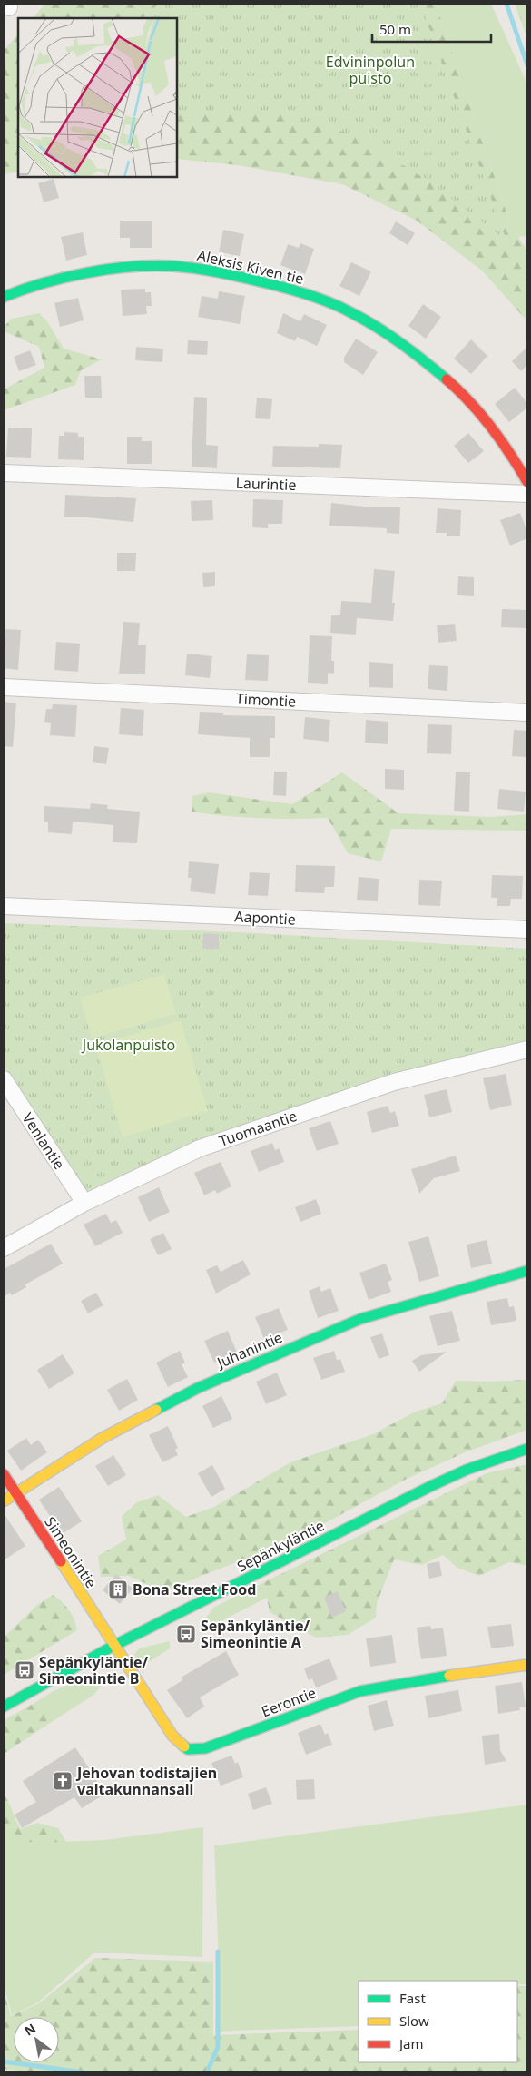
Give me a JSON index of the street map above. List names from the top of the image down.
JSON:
{
  "streets": {
    "street": [
      "Aleksis Kiven tie",
      "Laurintie",
      "Timontie",
      "Aapontie",
      "Tuomaantie",
      "Venlantie",
      "Juhanintie",
      "Sepänkyläntie",
      "Simeonintie",
      "Eerontie"
    ]
  },
  "crossings": [
    ["Tuomaantie", "Venlantie"],
    ["Juhanintie", "Simeonintie"],
    ["Sepänkyläntie", "Simeonintie"],
    ["Sepänkyläntie", "Eerontie"],
    ["Simeonintie", "Eerontie"]
  ],
  "parks": ["Edvininpolun puisto", "Jukolanpuisto"],
  "places": {
    "building": ["Bona Street Food"],
    "bus stop": ["Sepänkyläntie/ Simeonintie A", "Sepänkyläntie/ Simeonintie B"],
    "church": ["Jehovan todistajien valtakunnansali"]
  },
  "legend": ["Fast", "Slow", "Jam"],
  "scale_bar": "50 m",
  "north": "top left"
}
